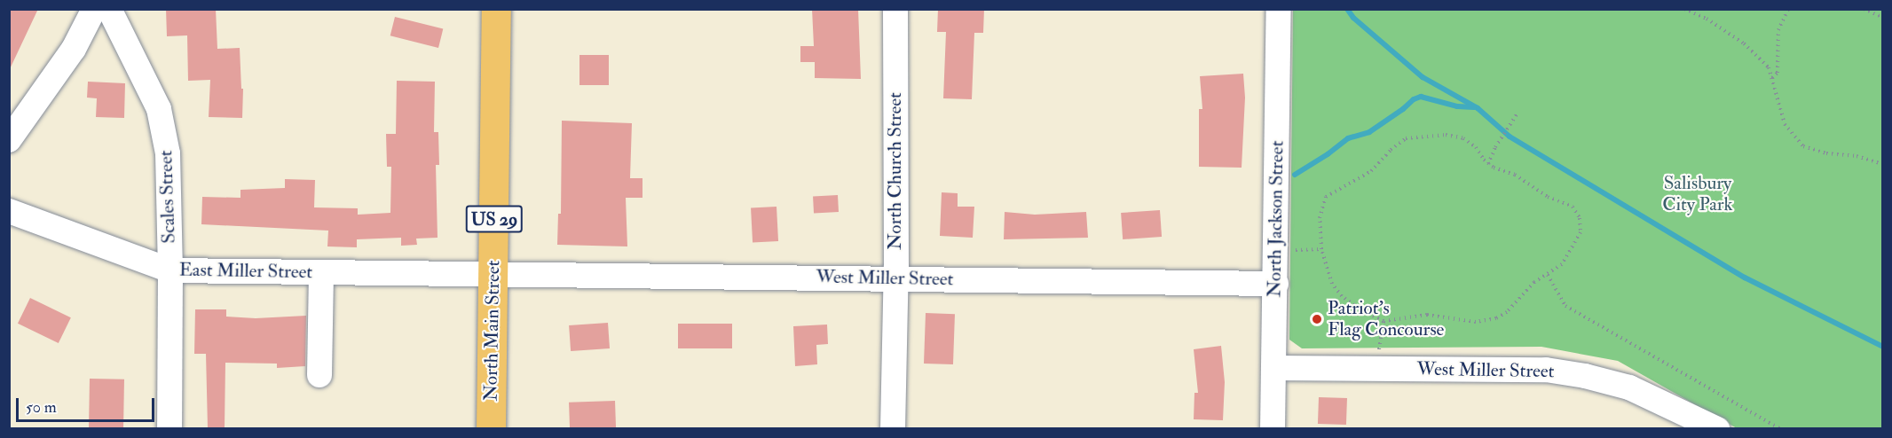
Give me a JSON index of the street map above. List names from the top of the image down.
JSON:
{
  "streets": {
    "main road": ["US 29", "North Main Street"],
    "street": [
      "North Church Street",
      "Scales Street",
      "North Jackson Street",
      "East Miller Street",
      "West Miller Street"
    ]
  },
  "crossings": [
    ["North Church Street", "West Miller Street"],
    ["Scales Street", "East Miller Street"],
    ["North Jackson Street", "West Miller Street"],
    ["East Miller Street", "West Miller Street"],
    ["East Miller Street", "North Main Street"],
    ["West Miller Street", "North Main Street"]
  ],
  "parks": ["Salisbury City Park"],
  "places": ["Patriot’s Flag Concourse"],
  "scale_bar": "50 m"
}
